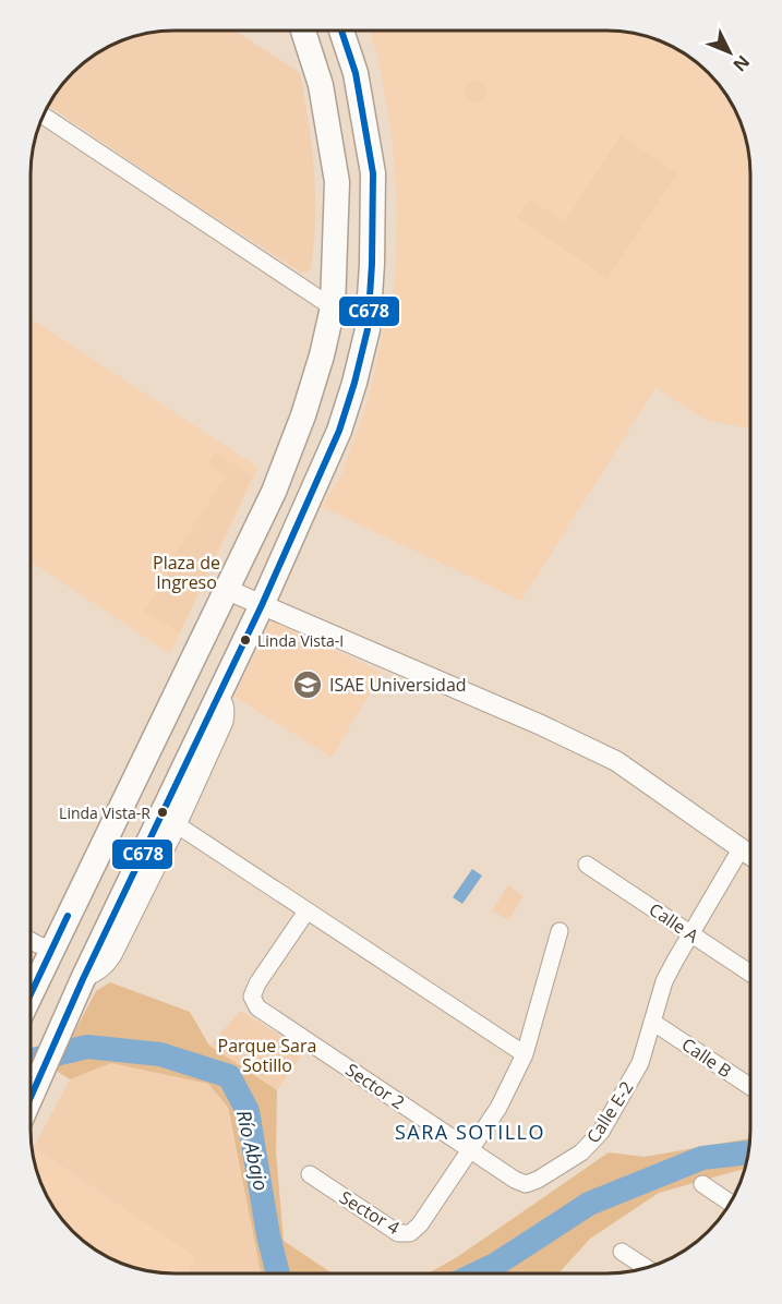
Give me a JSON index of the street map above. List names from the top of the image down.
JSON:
{
  "streets": {
    "street": [
      "Calle A",
      "Calle B",
      "Sector 2",
      "Calle E-2",
      "Sector 4"
    ]
  },
  "crossings": [
    ["Calle B", "Calle E-2"],
    ["Sector 2", "Calle E-2"],
    ["Sector 2", "Sector 4"],
    ["Calle E-2", "Sector 4"]
  ],
  "districts": ["SARA SOTILLO"],
  "water": ["Río Abajo"],
  "parks": ["Plaza de Ingreso", "Parque Sara Sotillo"],
  "places": {
    "other": ["Linda Vista-I", "Linda Vista-R"],
    "school or university": ["ISAE Universidad"]
  },
  "lines": ["transit line C678"],
  "north": "bottom right"
}
